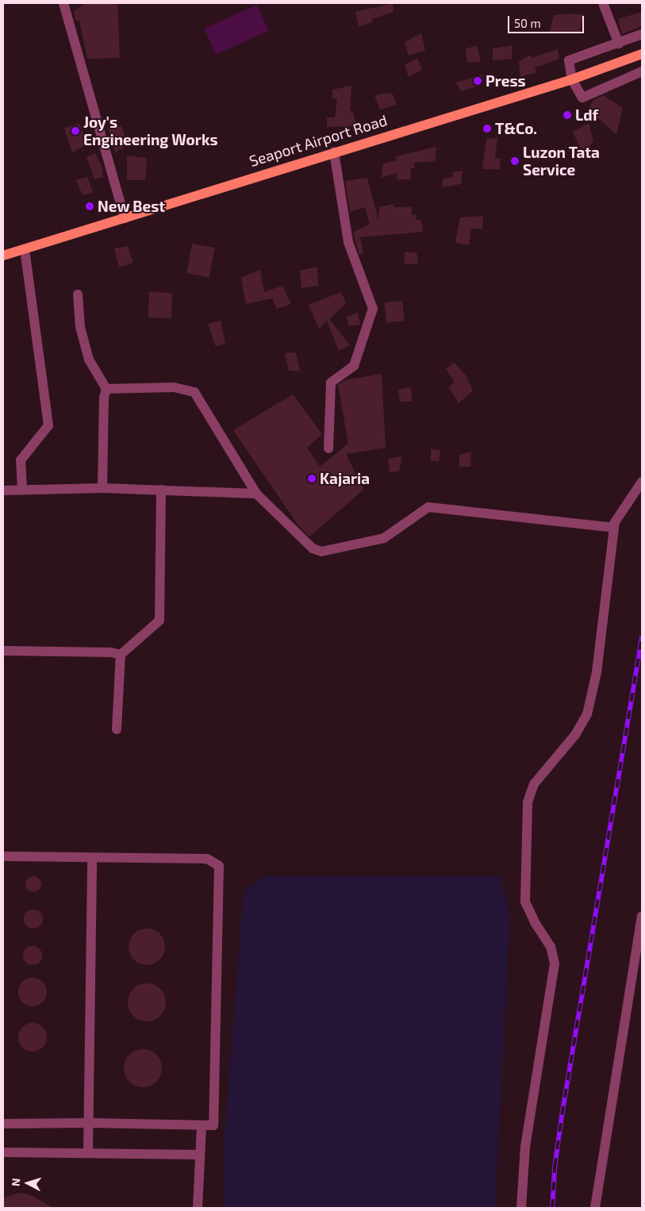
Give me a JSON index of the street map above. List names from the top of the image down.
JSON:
{
  "streets": {
    "main road": ["Seaport Airport Road"]
  },
  "places": [
    "Press",
    "Ldf",
    "T&Co.",
    "Joy's Engineering Works",
    "Luzon Tata Service",
    "New Best",
    "Kajaria"
  ],
  "scale_bar": "50 m",
  "north": "left"
}
